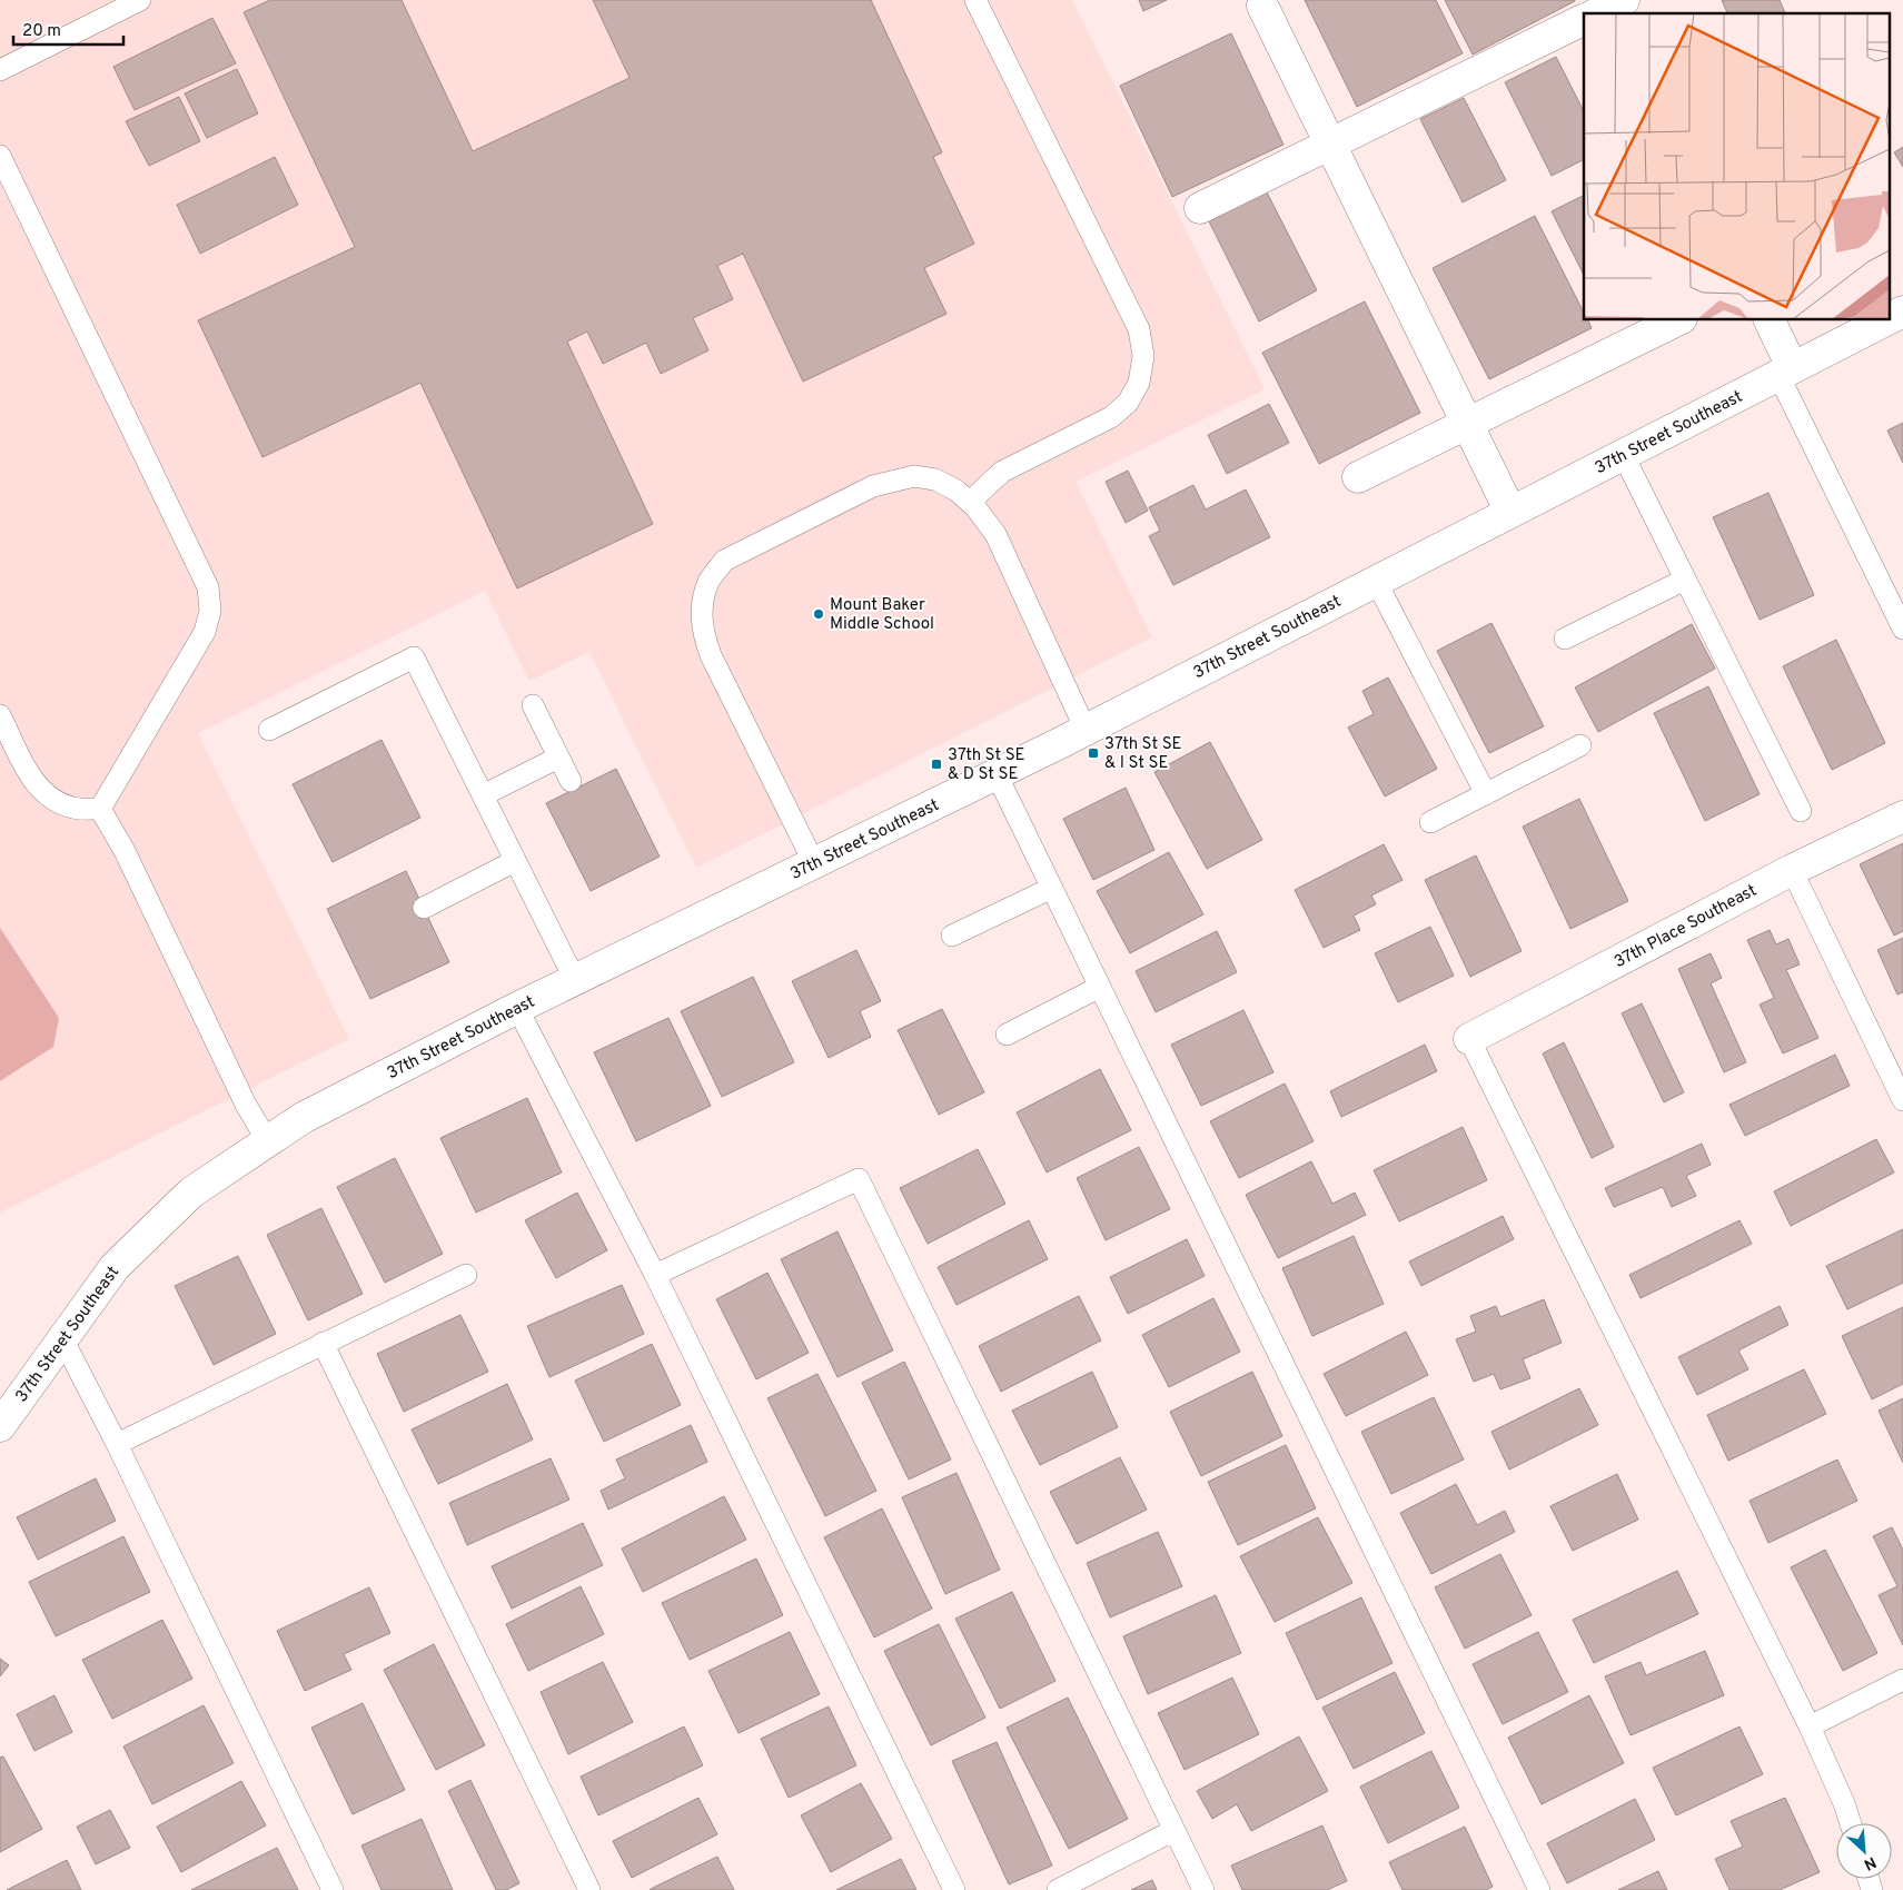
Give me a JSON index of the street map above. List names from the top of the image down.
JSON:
{
  "streets": {
    "street": ["37th Street Southeast", "37th Place Southeast"]
  },
  "places": {
    "other": ["Mount Baker Middle School"],
    "transit": ["37th St SE & I St SE", "37th St SE & D St SE"]
  },
  "scale_bar": "20 m",
  "north": "bottom right"
}
